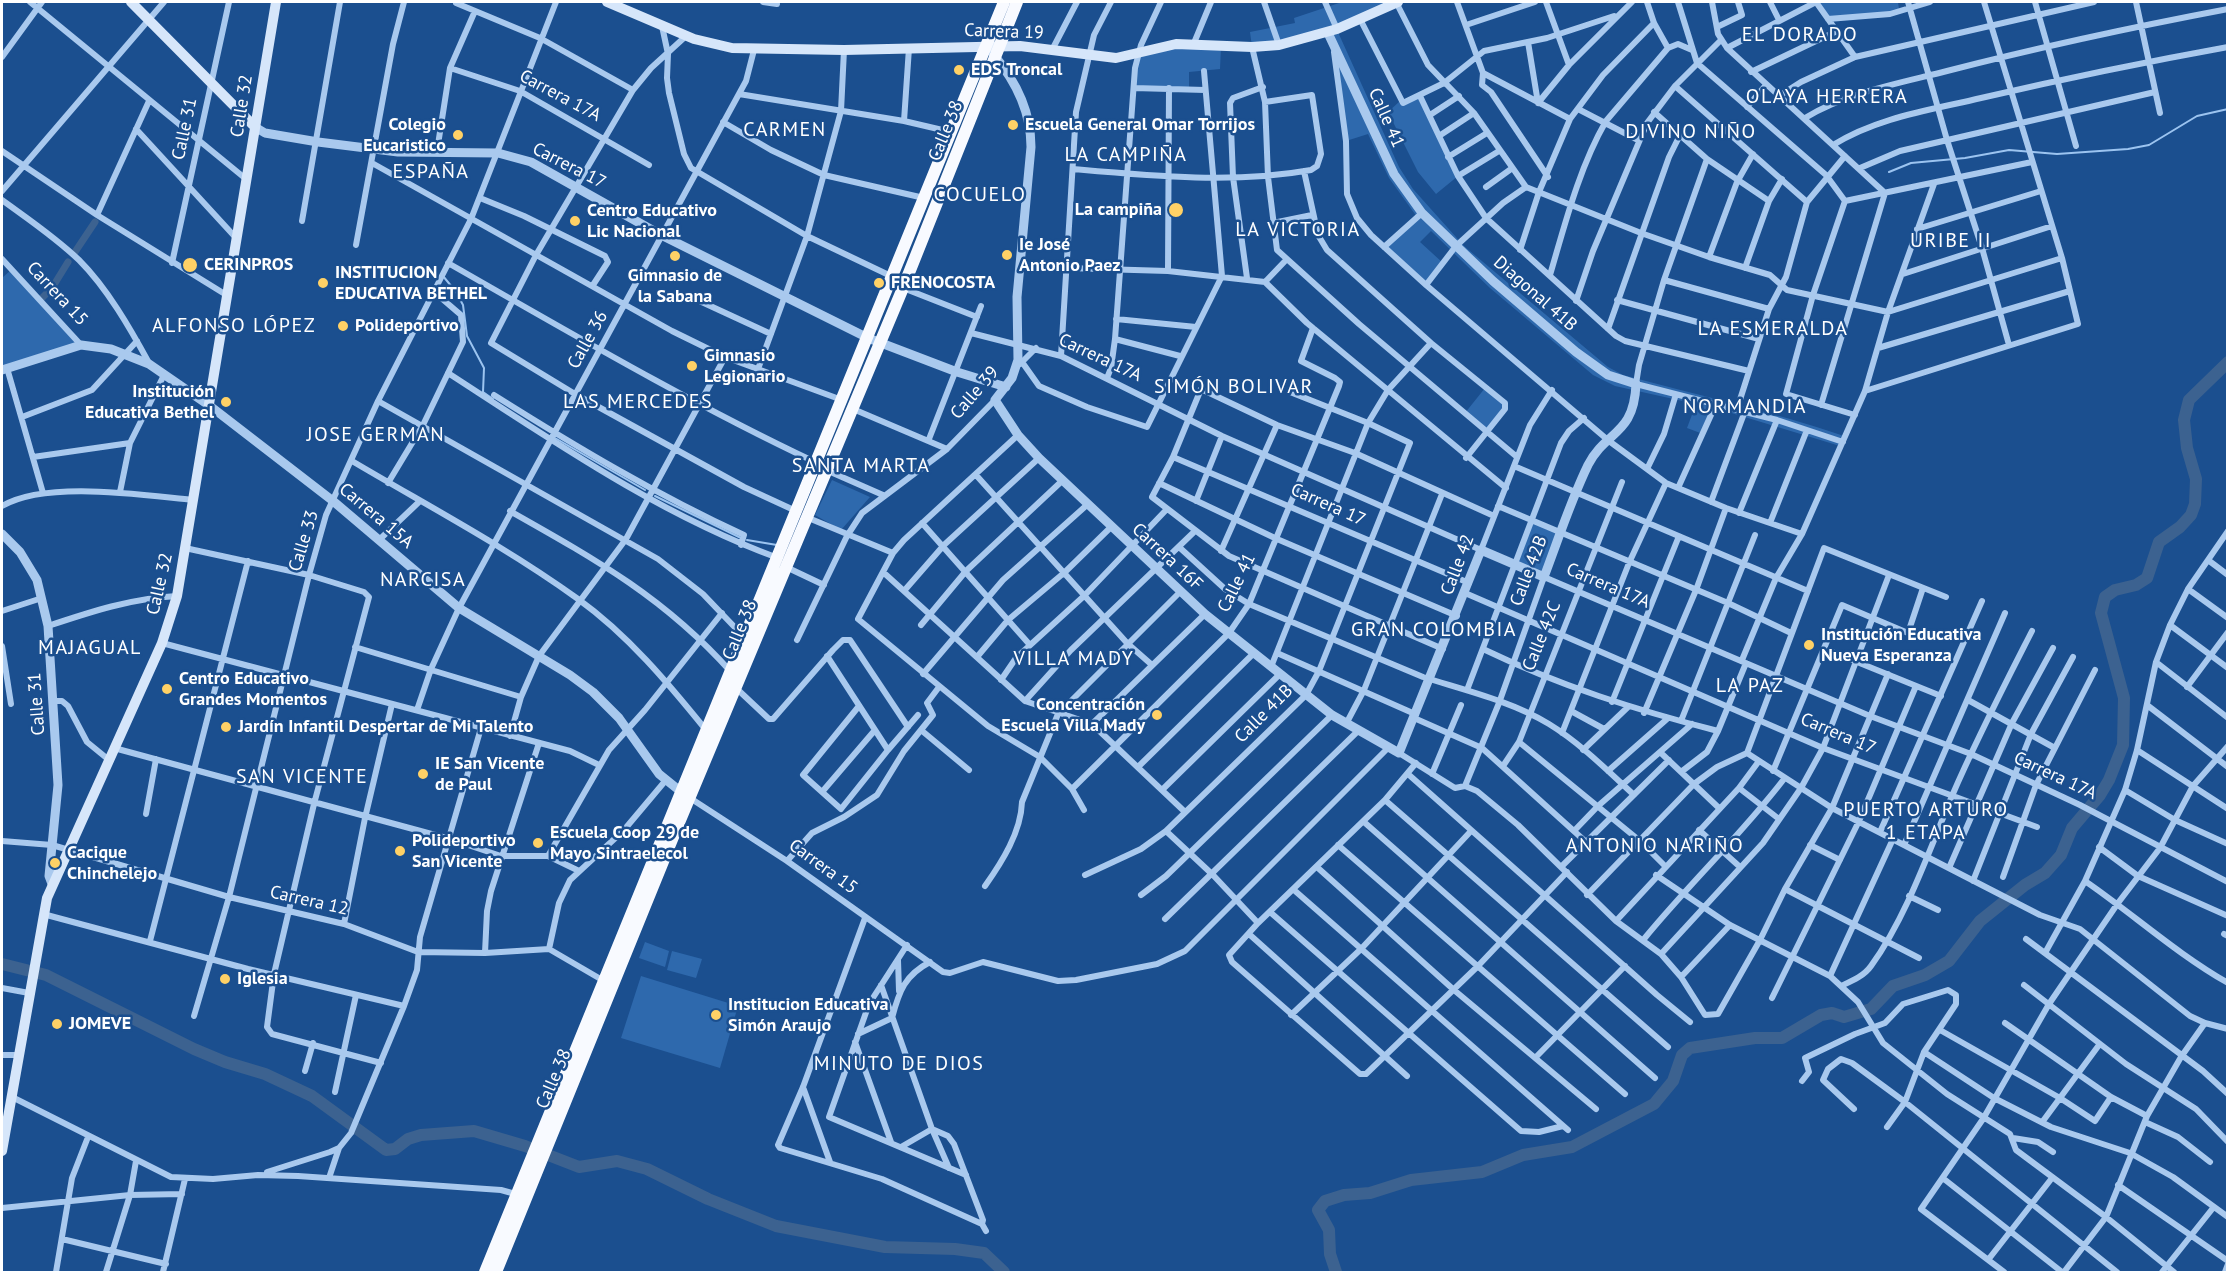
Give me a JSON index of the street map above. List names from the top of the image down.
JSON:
{
  "streets": {
    "highway": ["Calle 38"],
    "main road": ["Carrera 19", "Calle 32", "Carrera 17"],
    "street": [
      "Carrera 17A",
      "Calle 41",
      "Calle 31",
      "Carrera 15",
      "Diagonal 41B",
      "Calle 36",
      "Calle 39",
      "Carrera 15A",
      "Calle 33",
      "Carrera 16F",
      "Calle 42",
      "Calle 42B",
      "Calle 42C",
      "Calle 41B",
      "Carrera 12"
    ]
  },
  "crossings": [
    ["Carrera 19", "Calle 41"],
    ["Carrera 19", "Calle 38"],
    ["Carrera 19", "Calle 36"],
    ["Carrera 19", "Calle 39"],
    ["Carrera 17A", "Calle 41"],
    ["Carrera 17A", "Calle 39"],
    ["Carrera 17A", "Calle 33"],
    ["Carrera 17A", "Calle 42"],
    ["Carrera 17A", "Calle 42B"],
    ["Carrera 17A", "Calle 42C"],
    ["Carrera 17A", "Calle 41B"],
    ["Calle 32", "Calle 31"],
    ["Calle 32", "Carrera 17"],
    ["Calle 32", "Carrera 15A"],
    ["Calle 32", "Carrera 12"],
    ["Calle 41", "Carrera 17"],
    ["Calle 41", "Diagonal 41B"],
    ["Calle 41", "Carrera 16F"],
    ["Calle 31", "Carrera 17"],
    ["Calle 31", "Carrera 12"],
    ["Calle 38", "Carrera 17"],
    ["Calle 38", "Carrera 15"],
    ["Calle 38", "Calle 39"],
    ["Calle 38", "Carrera 15A"],
    ["Carrera 17", "Calle 36"],
    ["Carrera 17", "Calle 39"],
    ["Carrera 17", "Calle 33"],
    ["Carrera 17", "Calle 42"],
    ["Carrera 17", "Calle 42B"],
    ["Carrera 17", "Calle 42C"],
    ["Carrera 17", "Calle 41B"],
    ["Carrera 15", "Carrera 15A"],
    ["Calle 36", "Carrera 15A"],
    ["Calle 39", "Carrera 16F"],
    ["Carrera 15A", "Calle 33"],
    ["Calle 33", "Carrera 12"],
    ["Carrera 16F", "Calle 42"],
    ["Carrera 16F", "Calle 41B"]
  ],
  "districts": [
    "EL DORADO",
    "OLAYA HERRERA",
    "CARMEN",
    "DIVINO NIÑO",
    "LA CAMPIÑA",
    "ESPAÑA",
    "COCUELO",
    "LA VICTORIA",
    "URIBE II",
    "ALFONSO LÓPEZ",
    "LA ESMERALDA",
    "SIMÓN BOLIVAR",
    "LAS MERCEDES",
    "NORMANDIA",
    "JOSE GERMAN",
    "SANTA MARTA",
    "NARCISA",
    "GRAN COLOMBIA",
    "MAJAGUAL",
    "VILLA MADY",
    "LA PAZ",
    "SAN VICENTE",
    "PUERTO ARTURO 1 ETAPA",
    "ANTONIO NARIÑO",
    "MINUTO DE DIOS"
  ],
  "places": [
    "EDS Troncal",
    "Escuela General Omar Torrijos",
    "Colegio Eucaristico",
    "La campiña",
    "Centro Educativo Lic Nacional",
    "Ie José Antonio Paez",
    "Gimnasio de la Sabana",
    "CERINPROS",
    "INSTITUCION EDUCATIVA BETHEL",
    "FRENOCOSTA",
    "Polideportivo",
    "Gimnasio Legionario",
    "Institución Educativa Bethel",
    "Institución Educativa Nueva Esperanza",
    "Centro Educativo Grandes Momentos",
    "Concentración Escuela Villa Mady",
    "Jardín Infantil Despertar de Mi Talento",
    "IE San Vicente de Paul",
    "Escuela Coop 29 de Mayo Sintraelecol",
    "Polideportivo San Vicente",
    "Cacique Chinchelejo",
    "Iglesia",
    "Institucion Educativa Simón Araujo",
    "JOMEVE"
  ]
}
